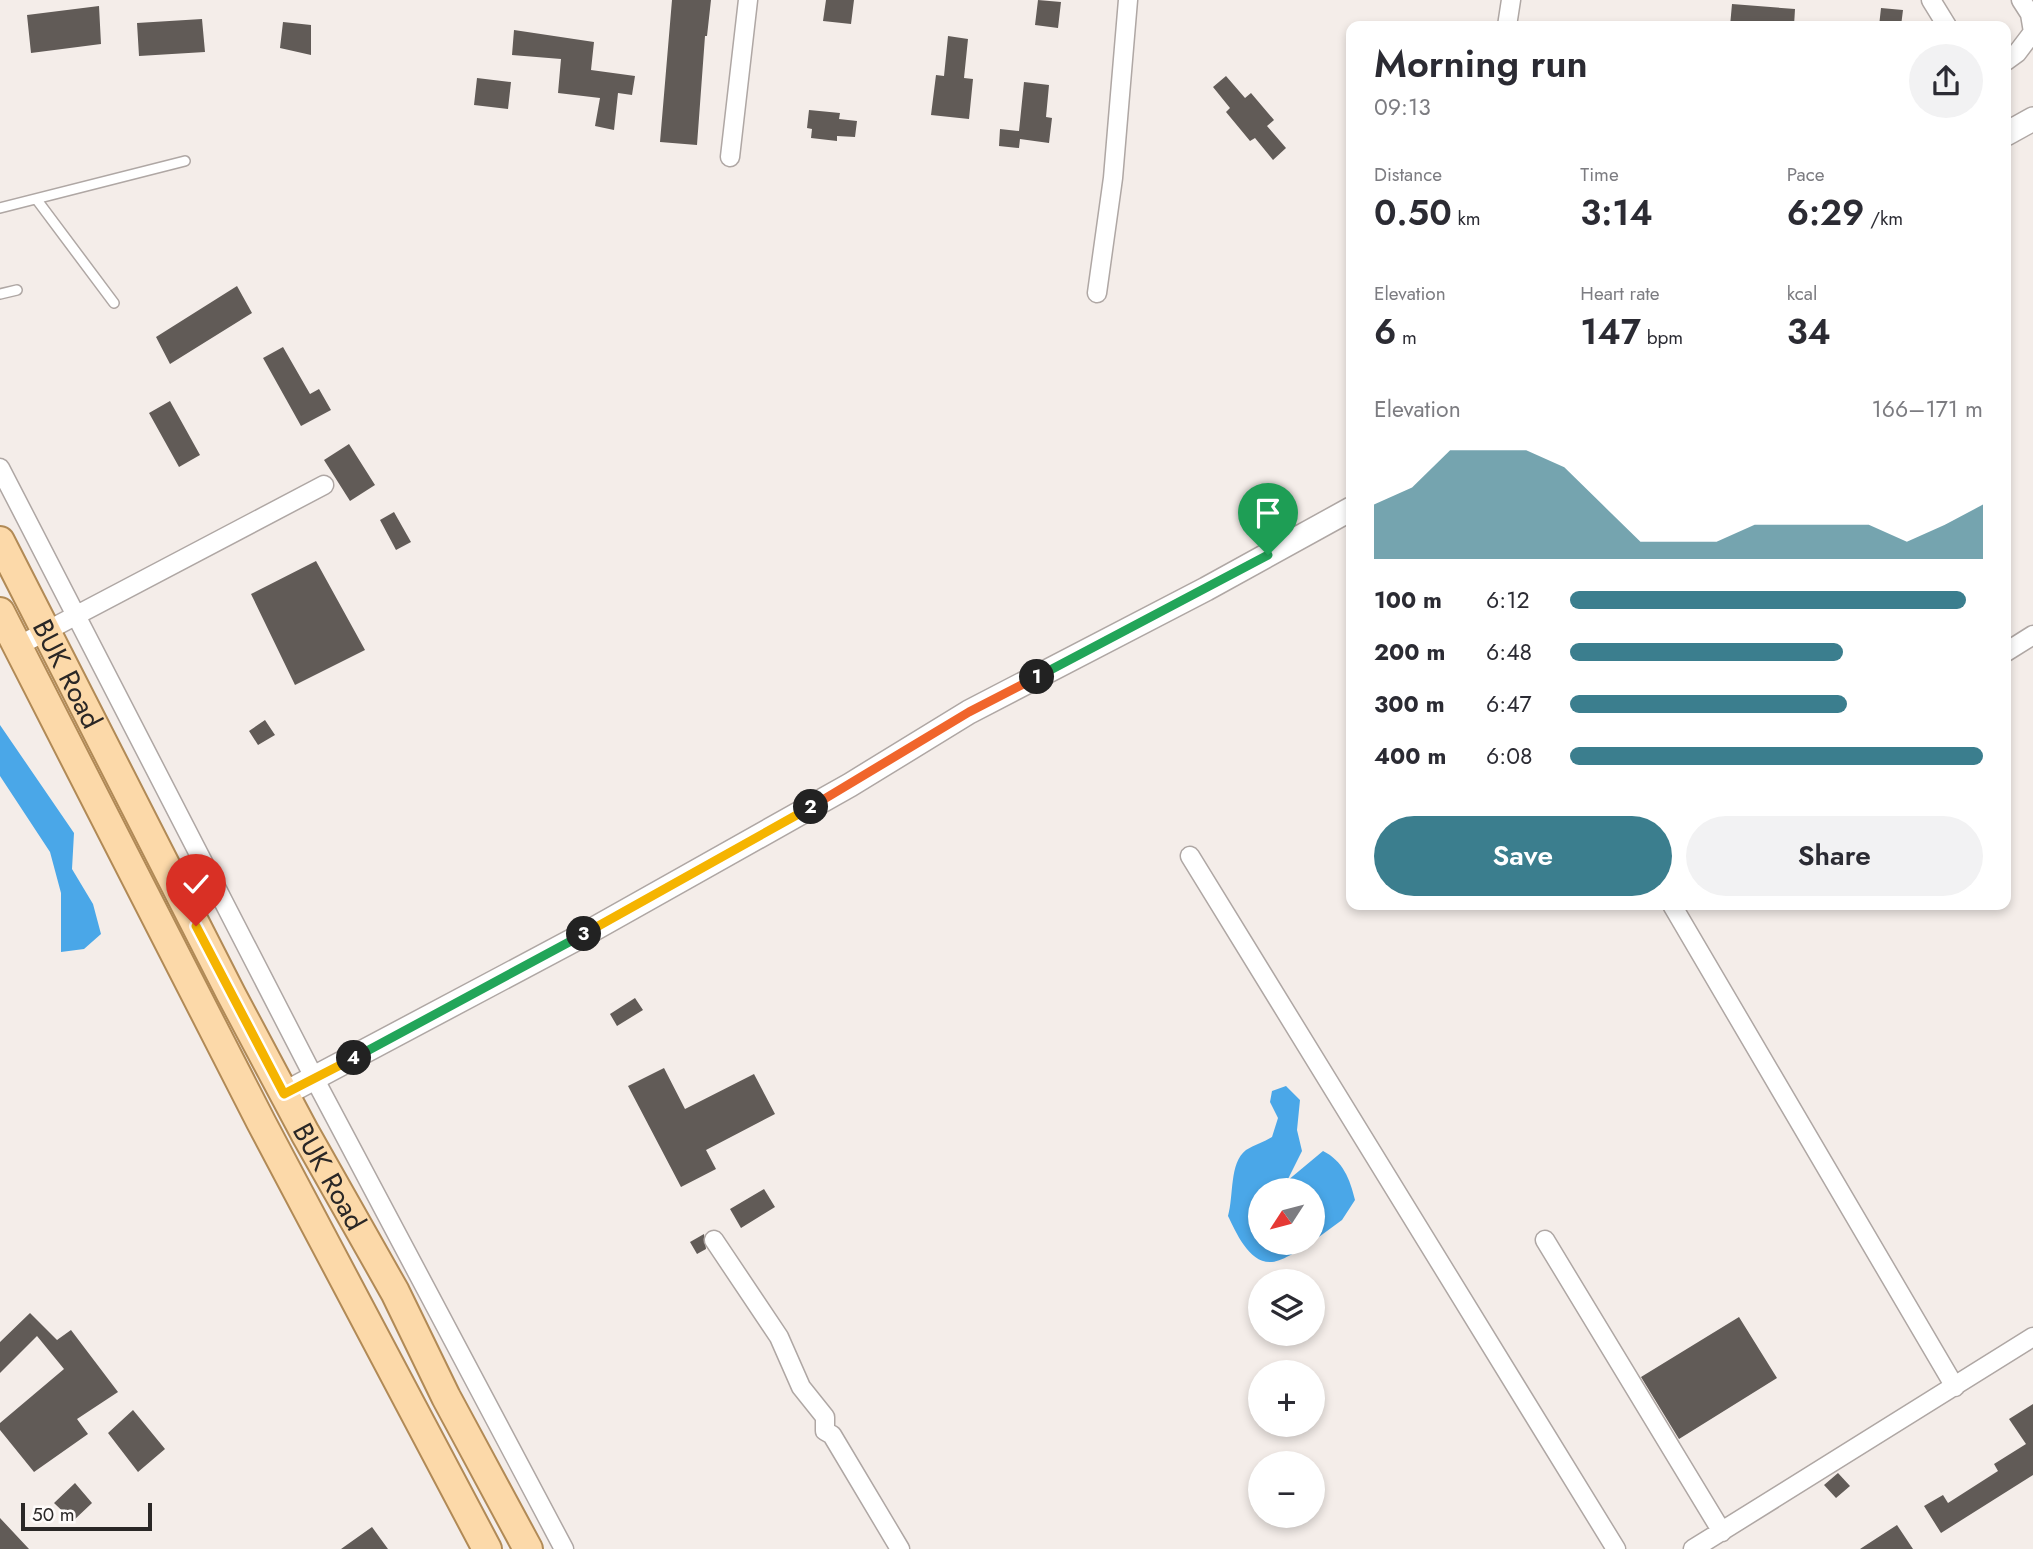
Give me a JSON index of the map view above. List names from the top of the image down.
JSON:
{
  "streets": {
    "main road": ["BUK Road"]
  },
  "scale_bar": "50 m",
  "north": "bottom left",
  "page": {
    "heading": ["Morning run", "09:13"],
    "stats": [
      ["Distance", "0.50 km"],
      ["Time", "3:14"],
      ["Pace", "6:29 /km"],
      ["Elevation", "6 m"],
      ["Heart rate", "147 bpm"],
      ["kcal", "34"]
    ],
    "chart": ["Elevation", "166–171 m"],
    "list": [
      {
        "name": "100 m",
        "note": "6:12"
      },
      {
        "name": "200 m",
        "note": "6:48"
      },
      {
        "name": "300 m",
        "note": "6:47"
      },
      {
        "name": "400 m",
        "note": "6:08"
      }
    ],
    "pins": [
      "1",
      "2",
      "3",
      "4"
    ],
    "buttons": ["Save", "Share"],
    "map_buttons": ["+", "−"],
    "scale": "50 m"
  }
}
